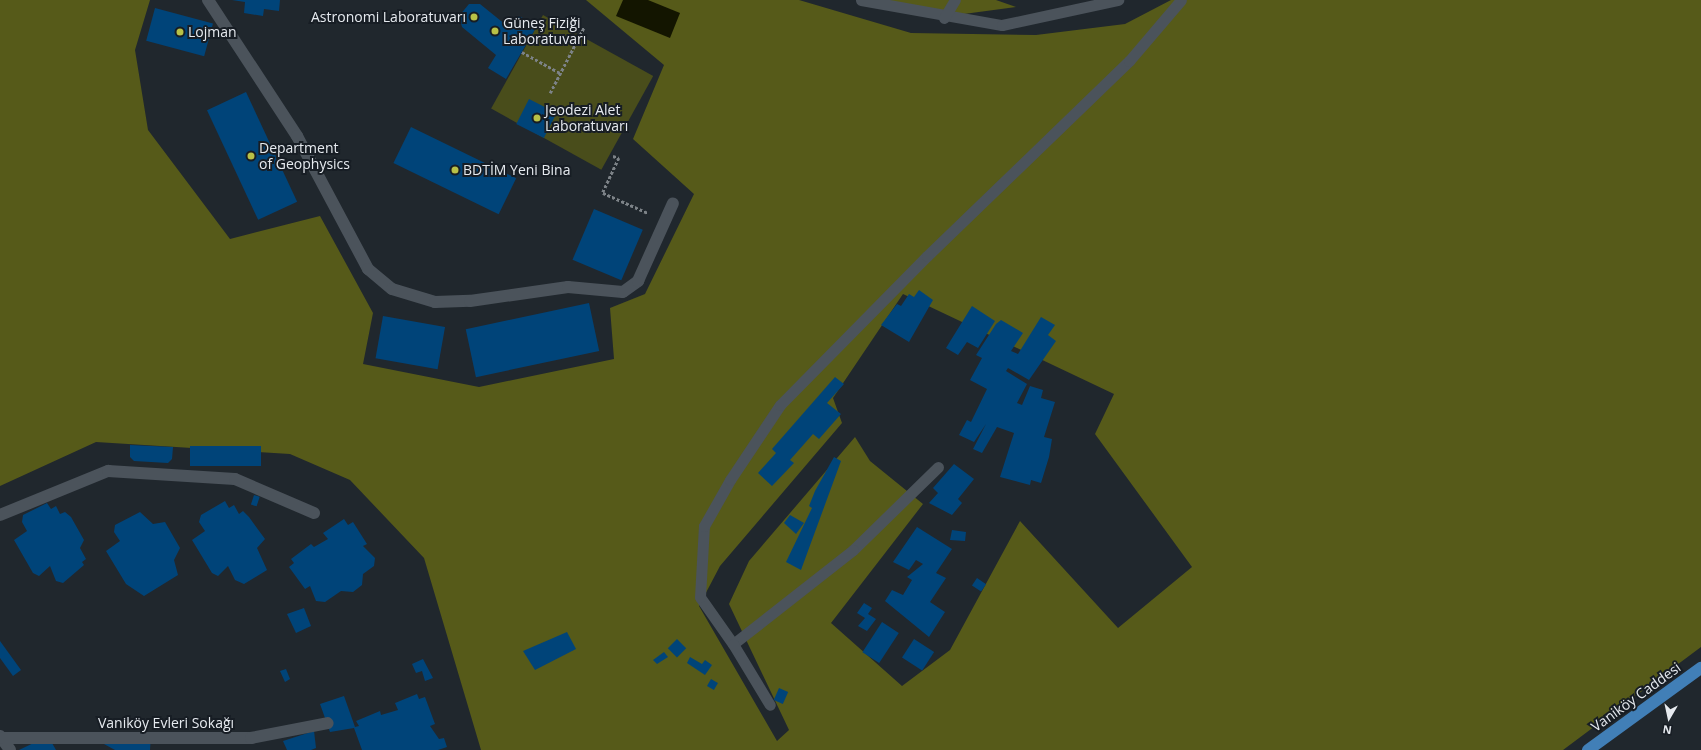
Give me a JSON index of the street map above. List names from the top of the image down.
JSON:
{
  "streets": {
    "main road": ["Vaniköy Caddesi"],
    "street": ["Vaniköy Evleri Sokağı"]
  },
  "places": [
    "Astronomi Laboratuvarı",
    "Güneş Fiziği Laboratuvarı",
    "Lojman",
    "Jeodezi Alet Laboratuvarı",
    "Department of Geophysics",
    "BDTİM Yeni Bina"
  ],
  "north": "bottom"
}
